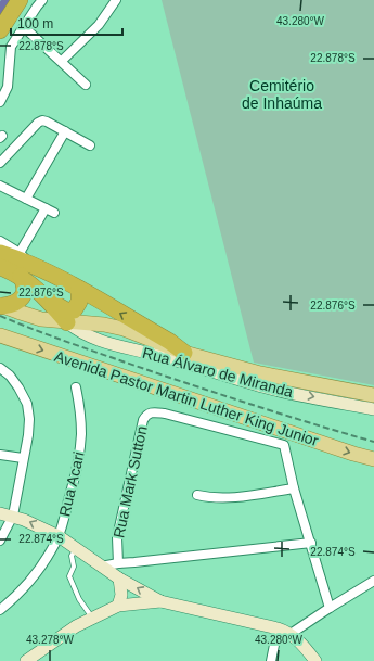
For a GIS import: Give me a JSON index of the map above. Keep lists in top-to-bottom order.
{
  "streets": {
    "main road": ["Rua Álvaro de Miranda", "Avenida Pastor Martin Luther King Junior"],
    "street": ["Rua Mark Sutton", "Rua Acari"]
  },
  "parks": ["Cemitério de Inhaúma"],
  "scale_bar": "100 m",
  "coordinates": [
    "43.280°W",
    "22.878°S",
    "22.876°S",
    "22.874°S",
    "43.278°W"
  ]
}
